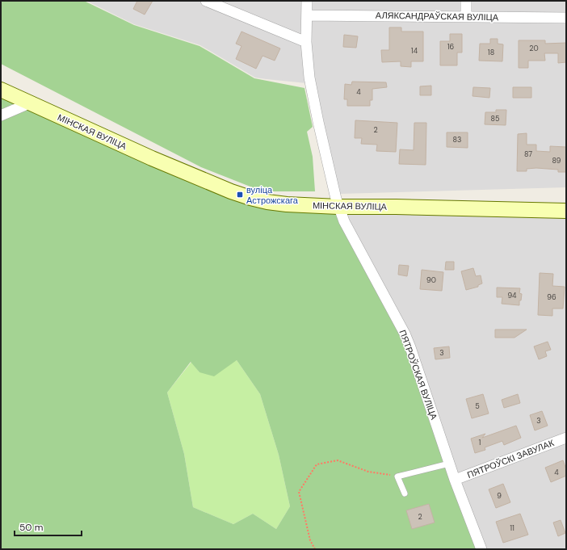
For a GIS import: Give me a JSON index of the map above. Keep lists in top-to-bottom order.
{
  "streets": {
    "main road": ["МІНСКАЯ ВУЛІЦА"],
    "street": ["АЛЯКСАНДРАЎСКАЯ ВУЛІЦА", "ПЯТРОЎСКАЯ ВУЛІЦА", "ПЯТРОЎСКІ ЗАВУЛАК"]
  },
  "crossings": [
    ["АЛЯКСАНДРАЎСКАЯ ВУЛІЦА", "ПЯТРОЎСКАЯ ВУЛІЦА"],
    ["МІНСКАЯ ВУЛІЦА", "ПЯТРОЎСКАЯ ВУЛІЦА"],
    ["ПЯТРОЎСКАЯ ВУЛІЦА", "ПЯТРОЎСКІ ЗАВУЛАК"]
  ],
  "places": {
    "transit": ["вуліца Астрожскага"]
  },
  "house_numbers": [
    "16",
    "20",
    "14",
    "18",
    "4",
    "85",
    "2",
    "83",
    "87",
    "89",
    "90",
    "94",
    "96",
    "3",
    "5",
    "3",
    "1",
    "4",
    "9",
    "2",
    "11"
  ],
  "scale_bar": "50 m"
}
